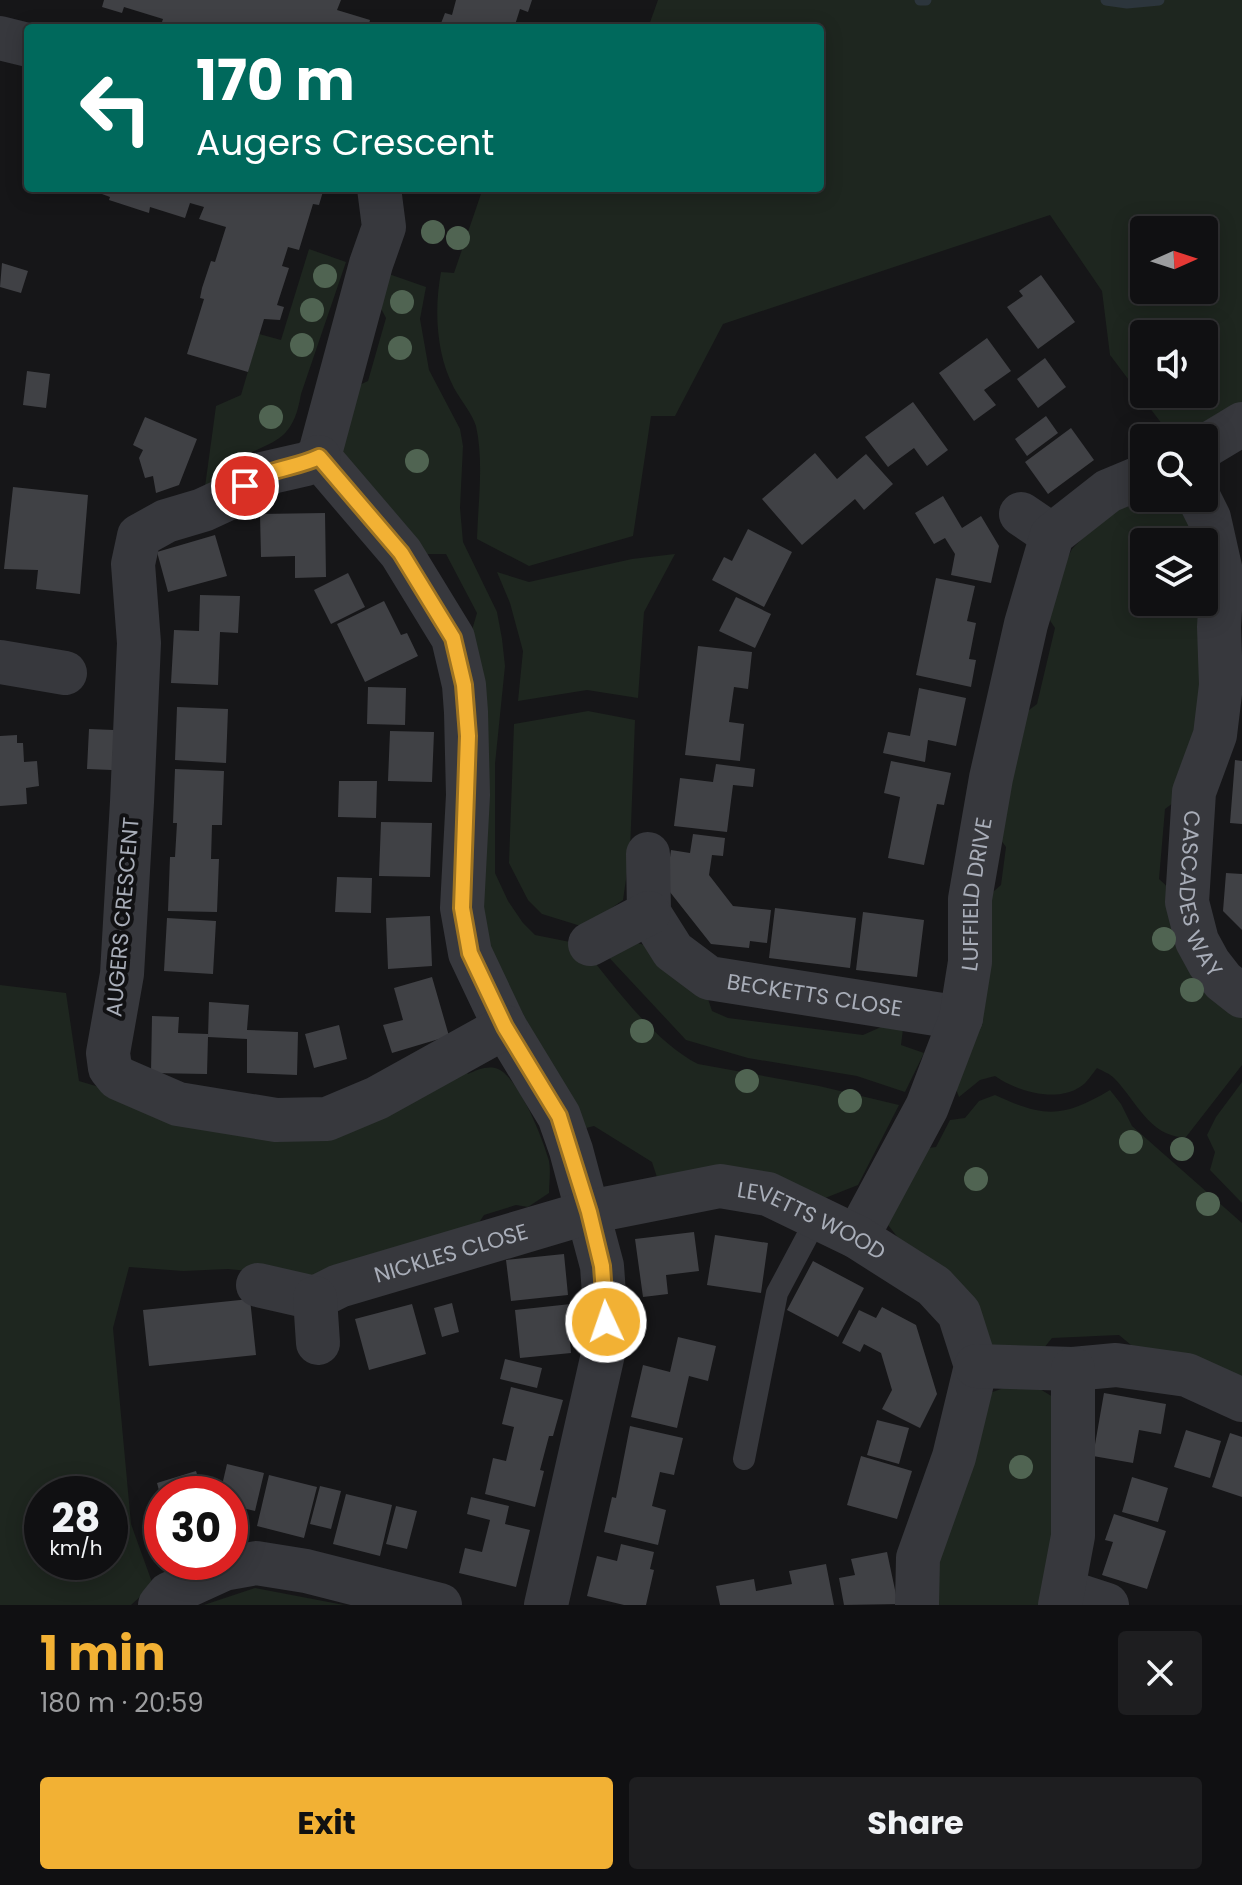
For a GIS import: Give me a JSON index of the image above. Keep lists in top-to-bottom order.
{
  "streets": {
    "street": [
      "CASCADES WAY",
      "LUFFIELD DRIVE",
      "AUGERS CRESCENT",
      "BECKETTS CLOSE",
      "LEVETTS WOOD",
      "NICKLES CLOSE"
    ]
  },
  "crossings": [
    ["LUFFIELD DRIVE", "BECKETTS CLOSE"],
    ["LUFFIELD DRIVE", "LEVETTS WOOD"],
    ["LEVETTS WOOD", "NICKLES CLOSE"]
  ],
  "north": "right",
  "page": {
    "turn": ["170 m", "Augers Crescent"],
    "speed": "28 km/h",
    "limit": "30",
    "heading": ["1 min", "180 m · 20:59"],
    "buttons": ["Exit", "Share"]
  }
}
